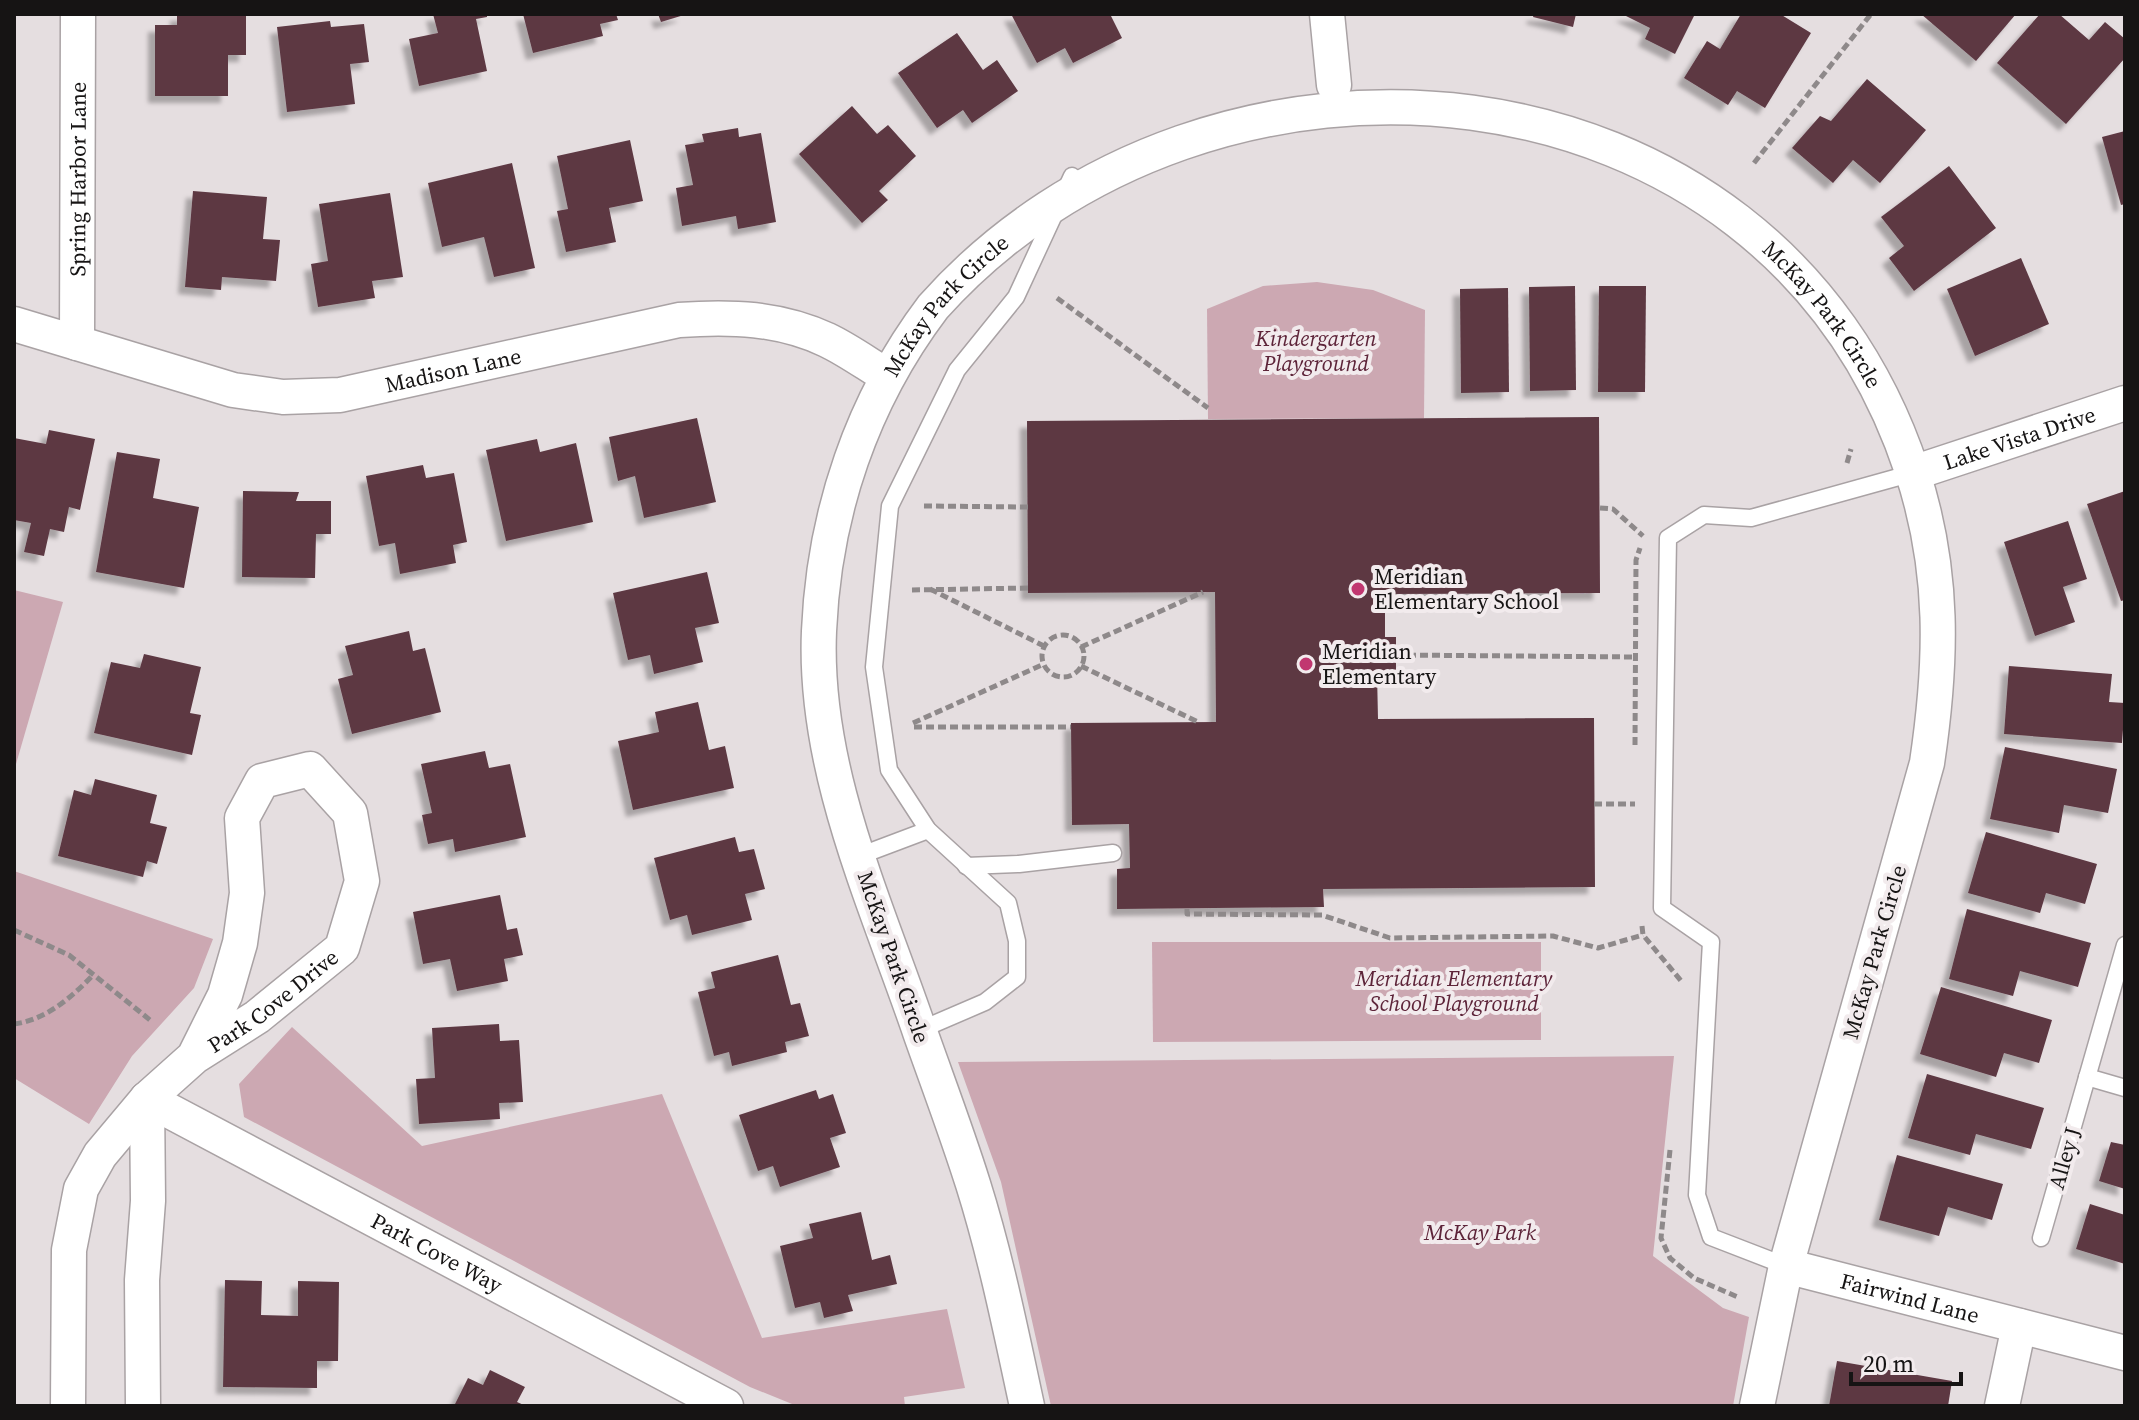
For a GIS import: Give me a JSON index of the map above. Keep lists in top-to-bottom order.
{
  "streets": {
    "street": [
      "Spring Harbor Lane",
      "McKay Park Circle",
      "Madison Lane",
      "Lake Vista Drive",
      "Park Cove Drive",
      "Park Cove Way",
      "Fairwind Lane"
    ],
    "lane": ["Alley J"]
  },
  "crossings": [
    ["Spring Harbor Lane", "Madison Lane"],
    ["McKay Park Circle", "Madison Lane"],
    ["McKay Park Circle", "Lake Vista Drive"],
    ["McKay Park Circle", "Fairwind Lane"],
    ["Park Cove Drive", "Park Cove Way"]
  ],
  "parks": ["Kindergarten Playground", "Meridian Elementary School Playground", "McKay Park"],
  "places": ["Meridian Elementary School", "Meridian Elementary"],
  "scale_bar": "20 m"
}
